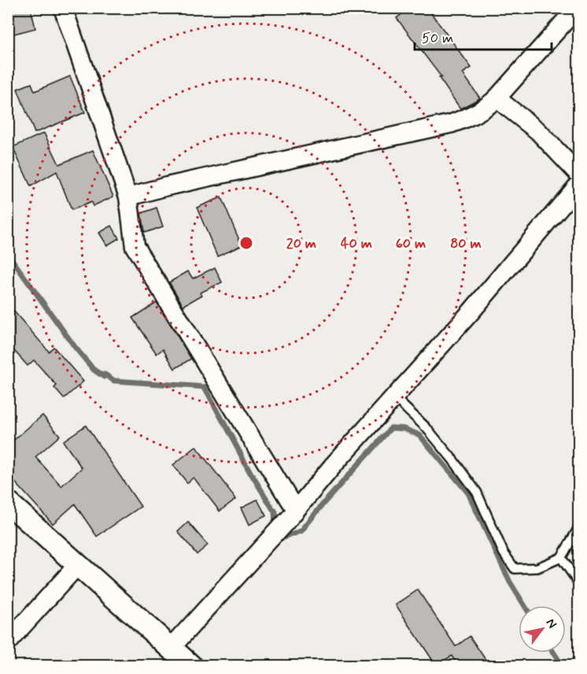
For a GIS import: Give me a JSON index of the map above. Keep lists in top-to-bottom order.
{
  "scale_bar": "50 m",
  "north": "top right",
  "rings": [
    "20 m",
    "40 m",
    "60 m",
    "80 m"
  ]
}
